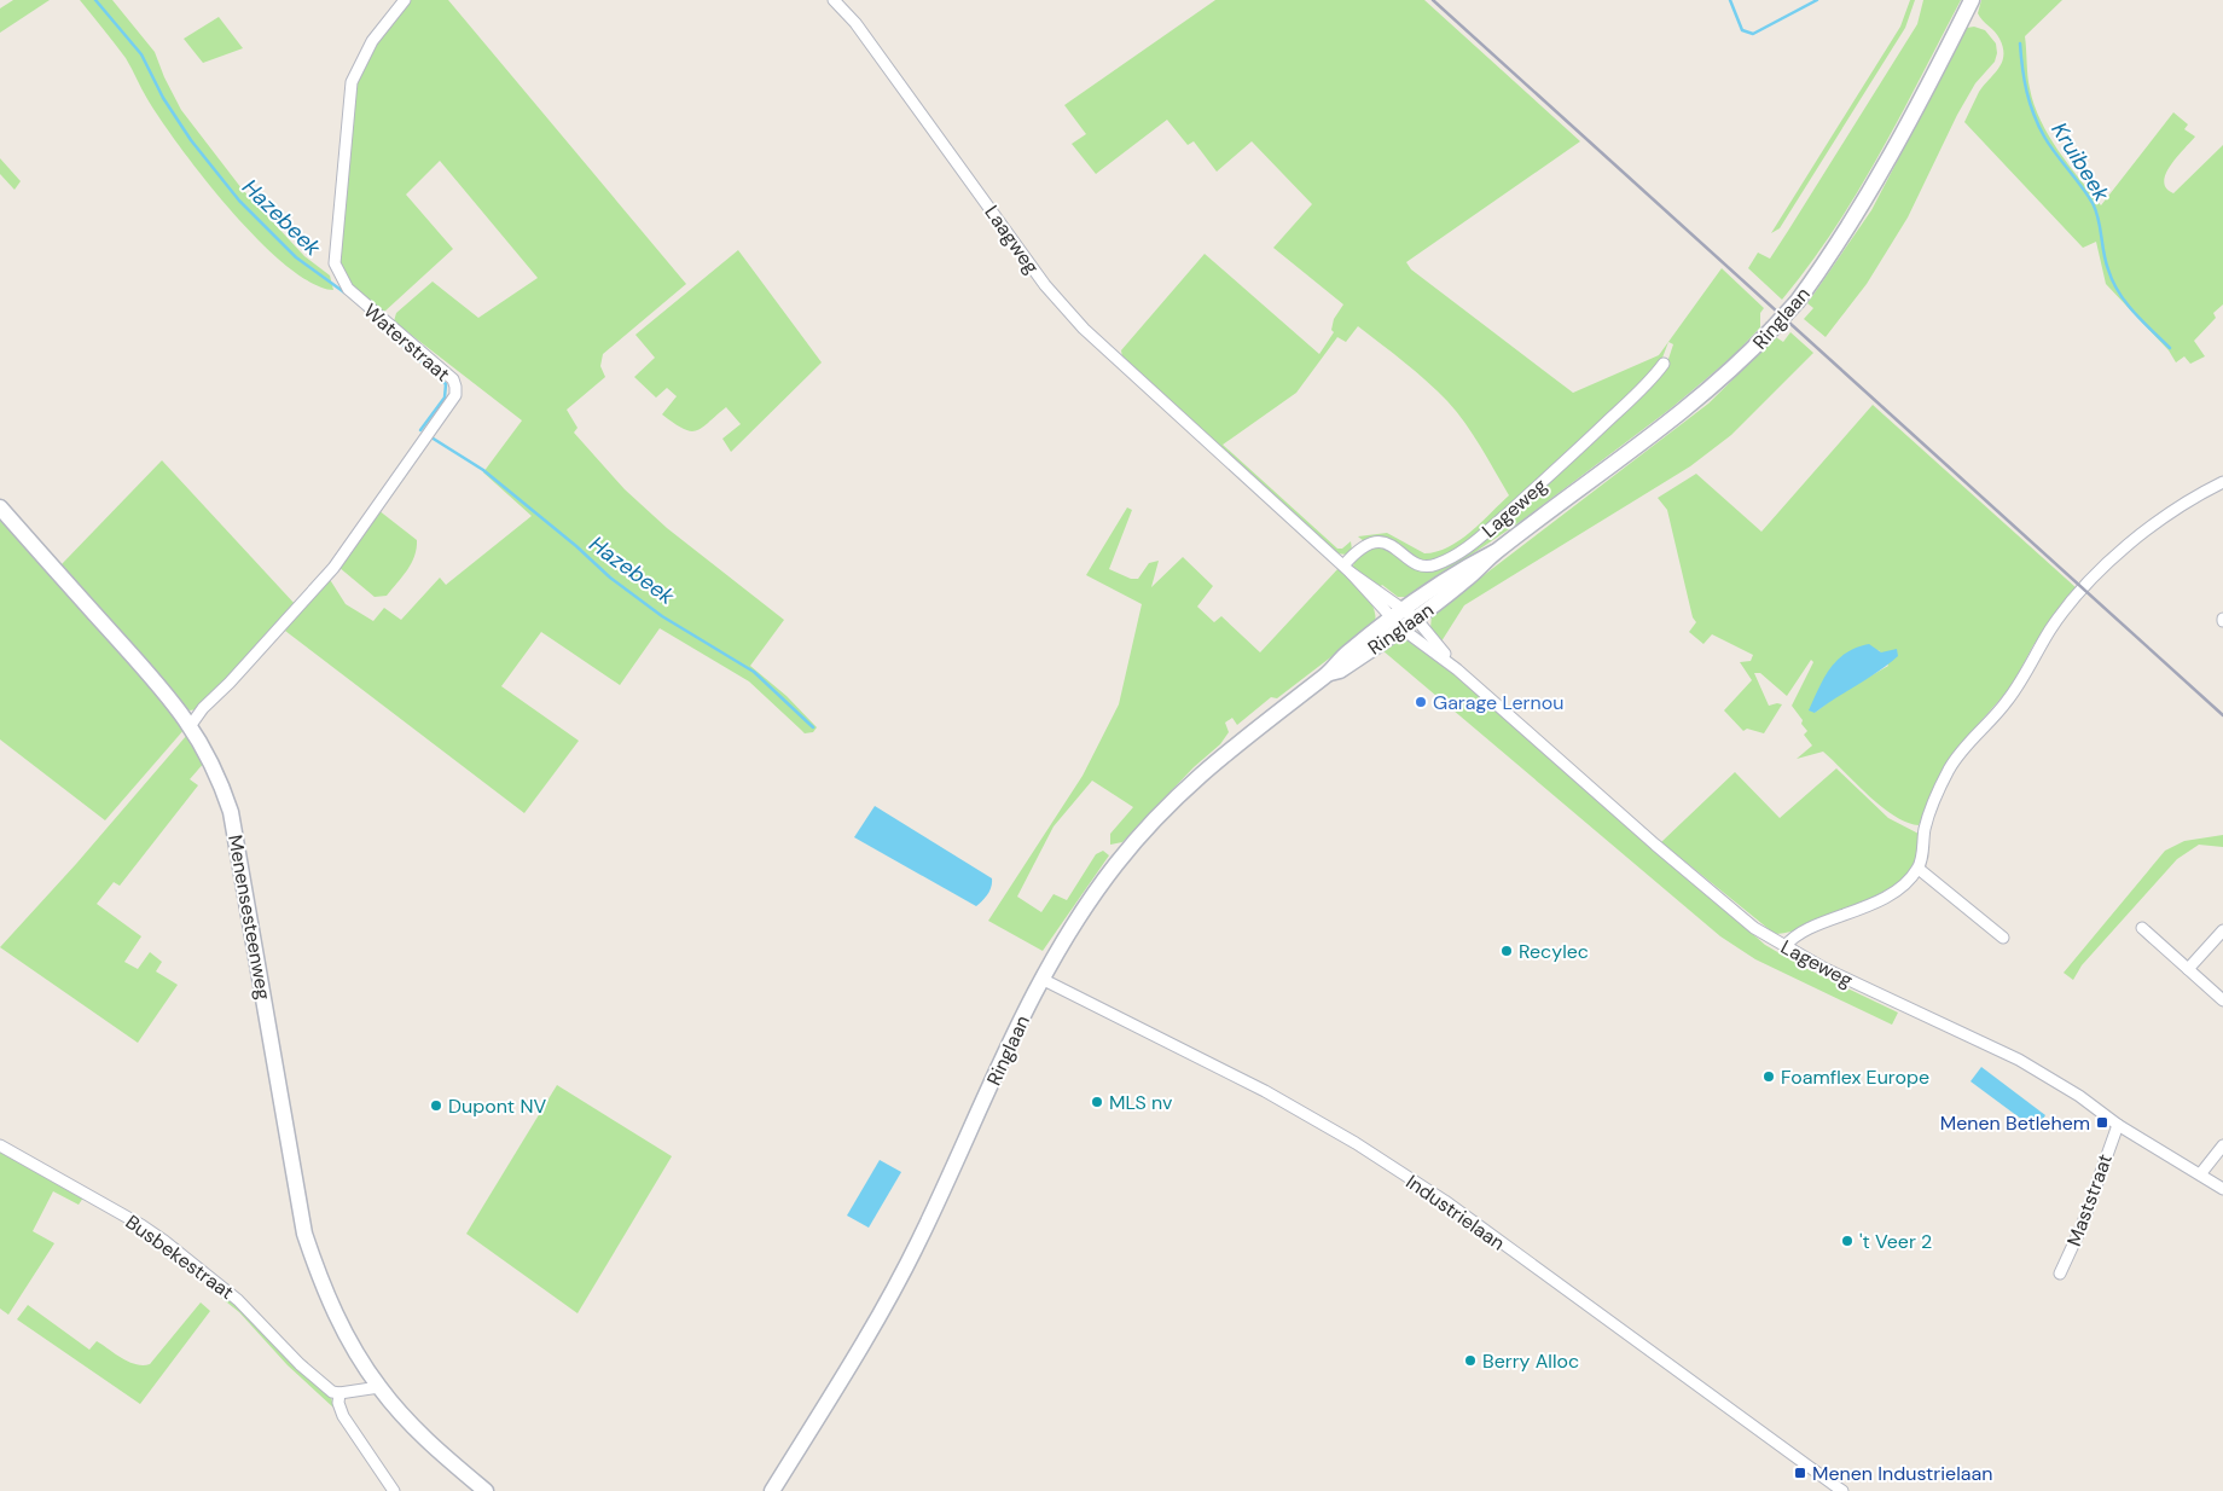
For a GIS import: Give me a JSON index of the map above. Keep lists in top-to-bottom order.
{
  "streets": {
    "main road": ["Ringlaan", "Menensesteenweg"],
    "street": [
      "Laagweg",
      "Waterstraat",
      "Lageweg",
      "Maststraat",
      "Industrielaan",
      "Busbekestraat"
    ]
  },
  "crossings": [
    ["Laagweg", "Lageweg"],
    ["Ringlaan", "Lageweg"],
    ["Ringlaan", "Industrielaan"],
    ["Waterstraat", "Menensesteenweg"],
    ["Lageweg", "Maststraat"]
  ],
  "water": ["Kruibeek", "Hazebeek"],
  "places": {
    "other": [
      "Garage Lernou",
      "Recylec",
      "Foamflex Europe",
      "MLS nv",
      "Dupont NV",
      "'t Veer 2",
      "Berry Alloc"
    ],
    "transit": ["Menen Betlehem", "Menen Industrielaan"]
  }
}
